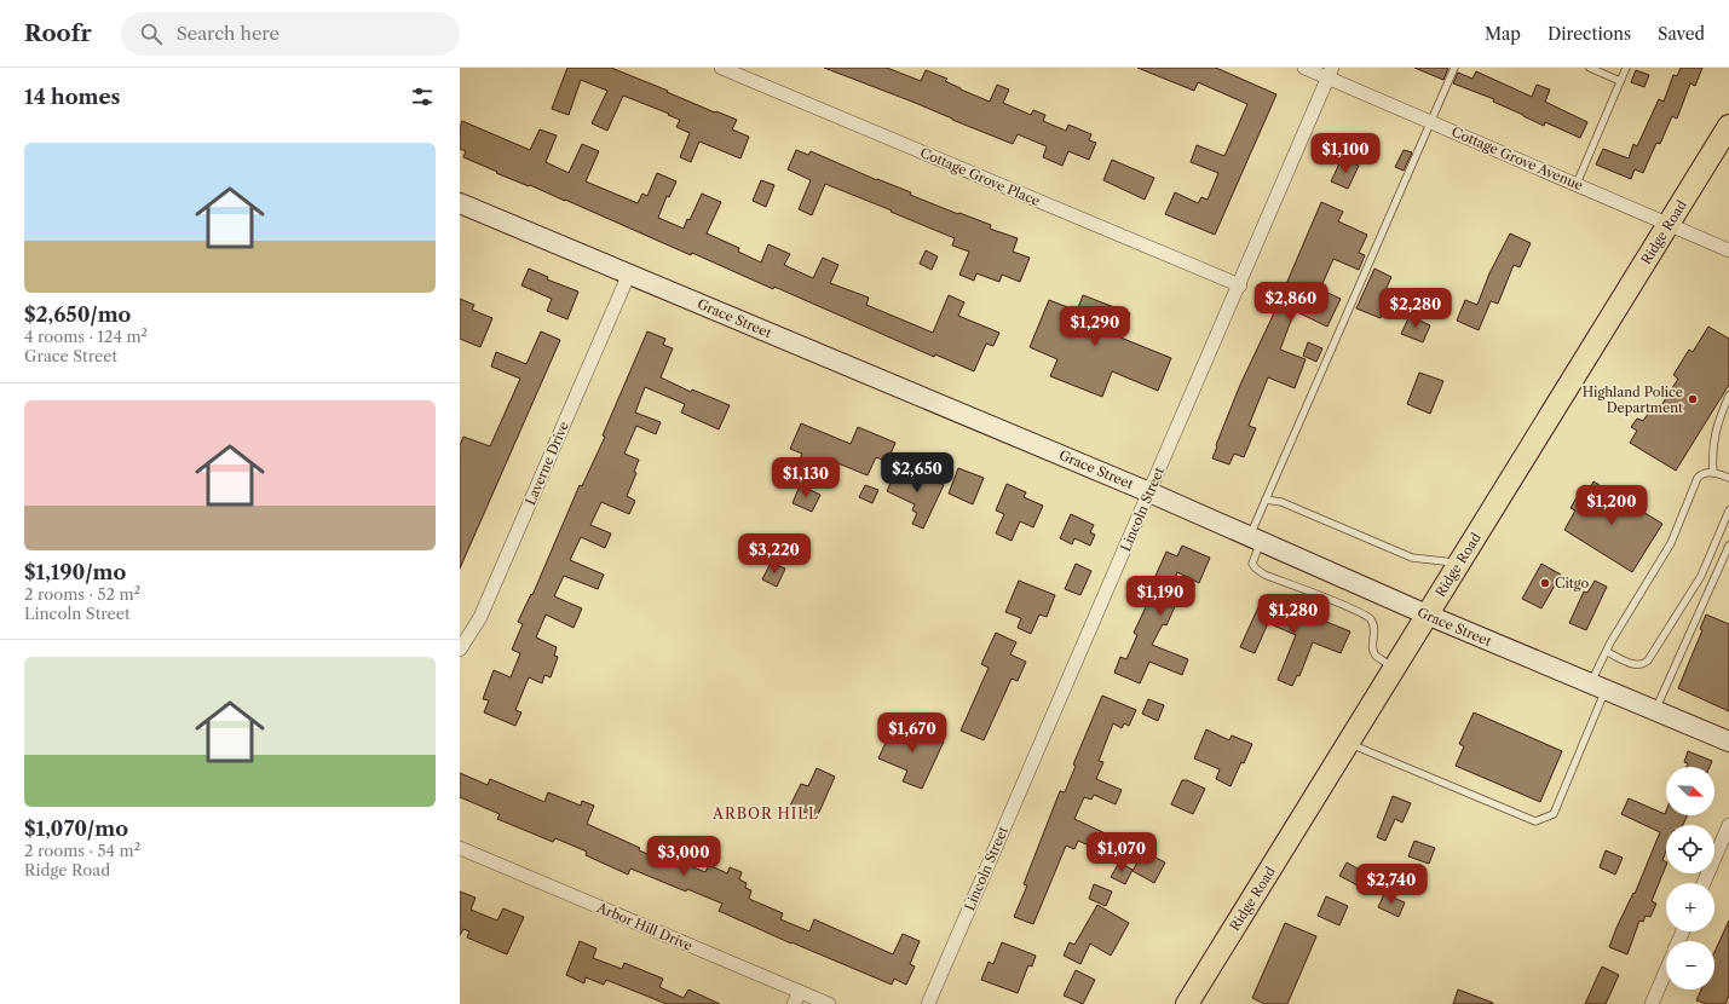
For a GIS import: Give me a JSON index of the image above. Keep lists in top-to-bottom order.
{
  "streets": {
    "main road": ["Ridge Road"],
    "street": [
      "Cottage Grove Avenue",
      "Cottage Grove Place",
      "Grace Street",
      "Laverne Drive",
      "Lincoln Street",
      "Arbor Hill Drive"
    ]
  },
  "crossings": [
    ["Cottage Grove Avenue", "Ridge Road"],
    ["Cottage Grove Avenue", "Lincoln Street"],
    ["Cottage Grove Place", "Lincoln Street"],
    ["Ridge Road", "Grace Street"],
    ["Grace Street", "Laverne Drive"],
    ["Grace Street", "Lincoln Street"]
  ],
  "districts": ["ARBOR HILL"],
  "places": ["Highland Police Department", "Citgo"],
  "north": "bottom right",
  "page": {
    "header": "Roofr",
    "search": "Search here",
    "nav": ["Map", "Directions", "Saved"],
    "heading": "14 homes",
    "list": [
      {
        "name": "$2,650/mo",
        "note": "4 rooms · 124 m² · Grace Street"
      },
      {
        "name": "$1,190/mo",
        "note": "2 rooms · 52 m² · Lincoln Street"
      },
      {
        "name": "$1,070/mo",
        "note": "2 rooms · 54 m² · Ridge Road"
      }
    ],
    "price": [
      "$1,100",
      "$2,860",
      "$2,280",
      "$1,290",
      "$2,650",
      "$1,130",
      "$1,200",
      "$3,220",
      "$1,190",
      "$1,280",
      "$1,670",
      "$1,070",
      "$3,000",
      "$2,740"
    ],
    "map_buttons": ["+", "−"]
  }
}
